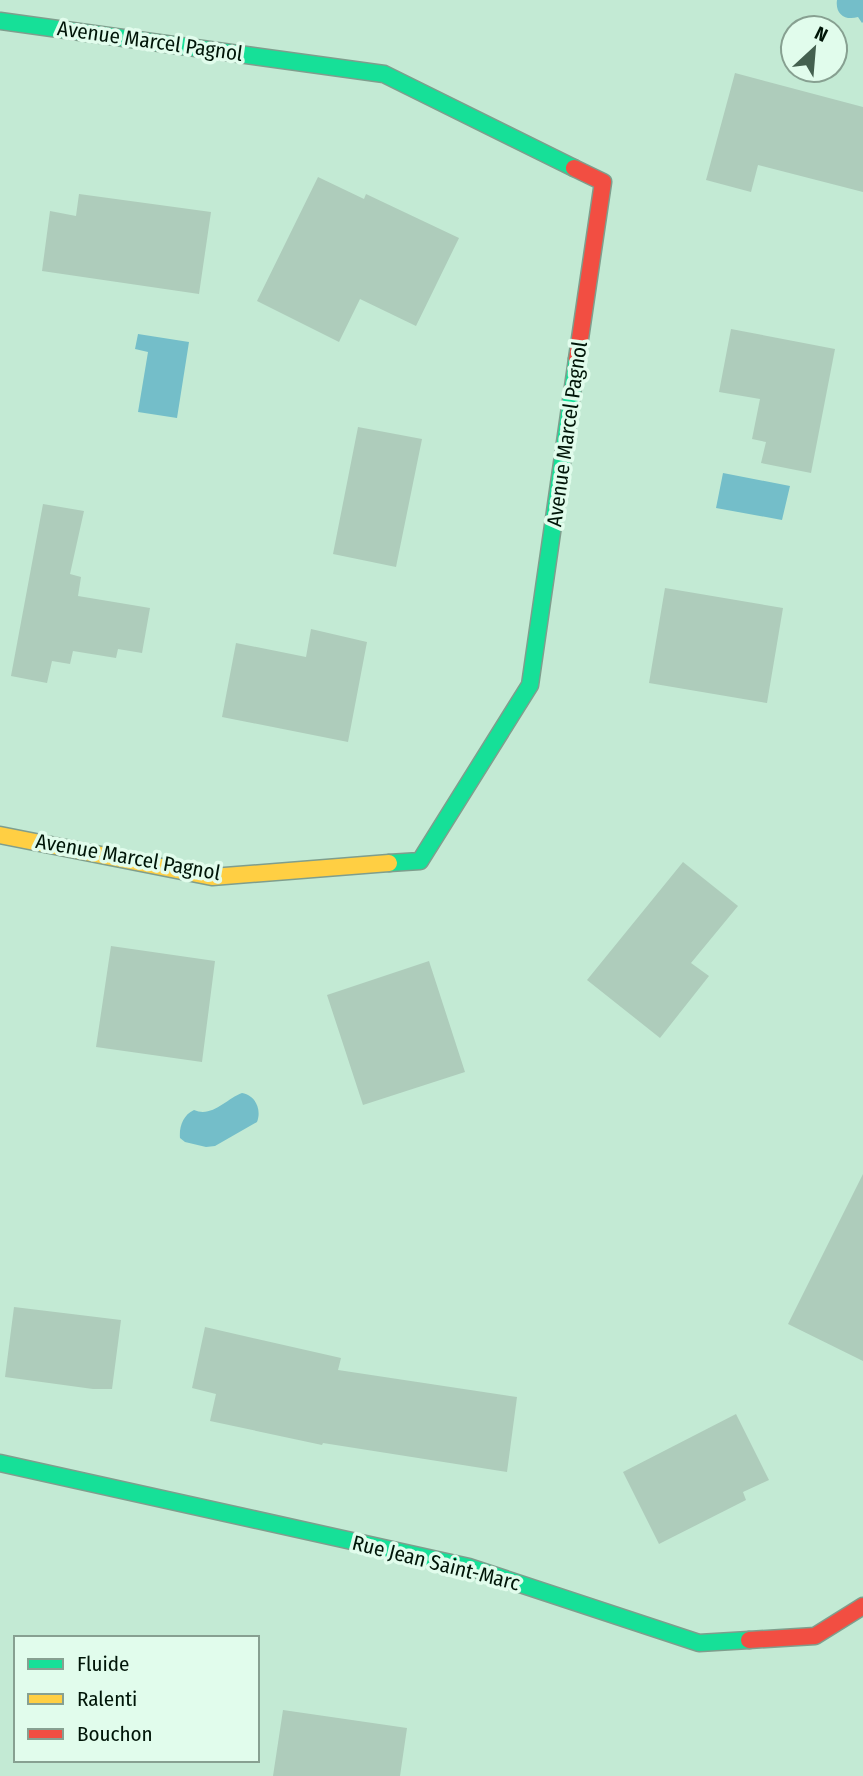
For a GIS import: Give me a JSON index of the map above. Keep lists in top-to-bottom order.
{
  "streets": {
    "street": ["Avenue Marcel Pagnol", "Rue Jean Saint-Marc"]
  },
  "legend": ["Fluide", "Ralenti", "Bouchon"],
  "north": "top right"
}
